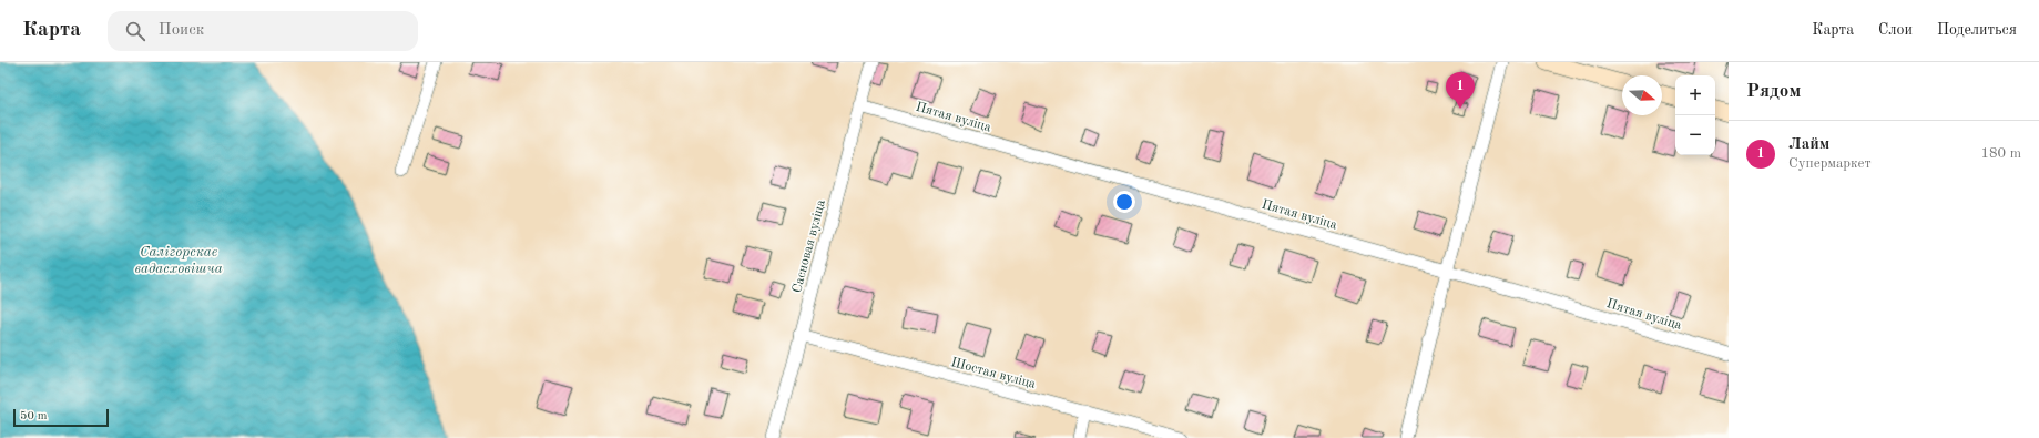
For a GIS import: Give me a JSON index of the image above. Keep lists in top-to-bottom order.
{
  "streets": {
    "street": ["Пятая вуліца", "Сасновая вуліца", "Шостая вуліца"]
  },
  "crossings": [
    ["Пятая вуліца", "Сасновая вуліца"],
    ["Сасновая вуліца", "Шостая вуліца"]
  ],
  "water": ["Салігорскае вадасховішча"],
  "scale_bar": "50 m",
  "north": "right",
  "page": {
    "header": "Карта",
    "search": "Поиск",
    "nav": ["Карта", "Слои", "Поделиться"],
    "heading": "Рядом",
    "pins": "1",
    "map_buttons": ["+", "−"],
    "list": [
      {
        "mark": "1",
        "name": "Лайм",
        "note": "Супермаркет",
        "value": "180 m"
      }
    ],
    "scale": "50 m"
  }
}
